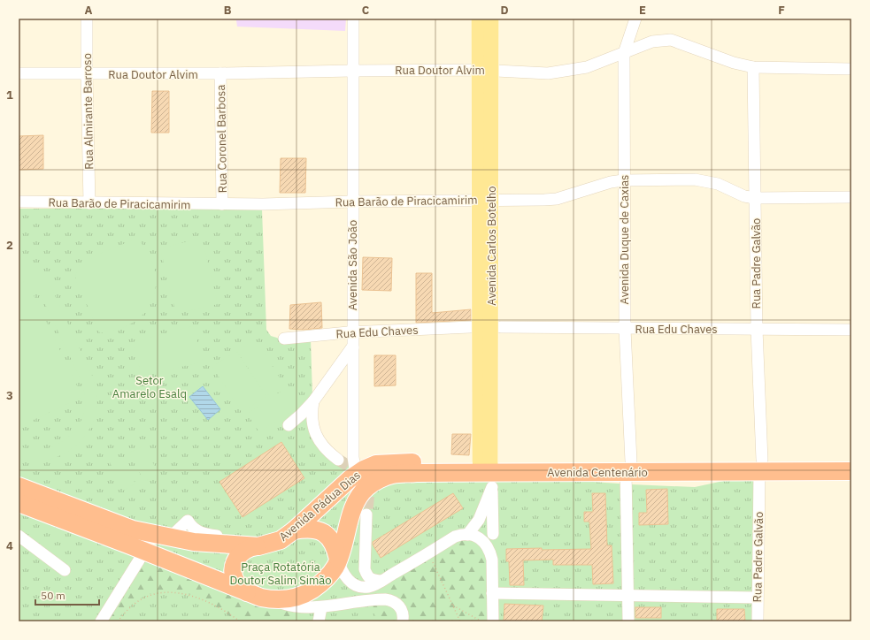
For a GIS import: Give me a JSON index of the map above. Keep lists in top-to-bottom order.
{
  "streets": {
    "highway": ["Avenida Centenário", "Avenida Pádua Dias"],
    "main road": ["Avenida Carlos Botelho"],
    "street": [
      "Rua Doutor Alvim",
      "Rua Almirante Barroso",
      "Rua Coronel Barbosa",
      "Rua Barão de Piracicamirim",
      "Avenida Duque de Caxias",
      "Rua Padre Galvão",
      "Avenida São João",
      "Rua Edu Chaves"
    ]
  },
  "crossings": [
    ["Rua Doutor Alvim", "Rua Almirante Barroso"],
    ["Rua Doutor Alvim", "Rua Coronel Barbosa"],
    ["Rua Doutor Alvim", "Avenida Duque de Caxias"],
    ["Rua Doutor Alvim", "Avenida Carlos Botelho"],
    ["Rua Doutor Alvim", "Rua Padre Galvão"],
    ["Rua Doutor Alvim", "Avenida São João"],
    ["Rua Almirante Barroso", "Rua Barão de Piracicamirim"],
    ["Rua Coronel Barbosa", "Rua Barão de Piracicamirim"],
    ["Rua Barão de Piracicamirim", "Avenida Duque de Caxias"],
    ["Rua Barão de Piracicamirim", "Avenida Carlos Botelho"],
    ["Rua Barão de Piracicamirim", "Rua Padre Galvão"],
    ["Rua Barão de Piracicamirim", "Avenida São João"],
    ["Avenida Duque de Caxias", "Rua Edu Chaves"],
    ["Avenida Duque de Caxias", "Avenida Centenário"],
    ["Avenida Carlos Botelho", "Avenida Centenário"],
    ["Avenida Carlos Botelho", "Avenida Pádua Dias"],
    ["Rua Padre Galvão", "Rua Edu Chaves"],
    ["Rua Padre Galvão", "Avenida Centenário"],
    ["Avenida São João", "Rua Edu Chaves"],
    ["Avenida São João", "Avenida Pádua Dias"],
    ["Avenida Centenário", "Avenida Pádua Dias"]
  ],
  "parks": ["Setor Amarelo Esalq", "Praça Rotatória Doutor Salim Simão"],
  "scale_bar": "50 m",
  "grid": {
    "columns": [
      "A",
      "B",
      "C",
      "D",
      "E",
      "F"
    ],
    "rows": [
      "1",
      "2",
      "3",
      "4"
    ]
  }
}
